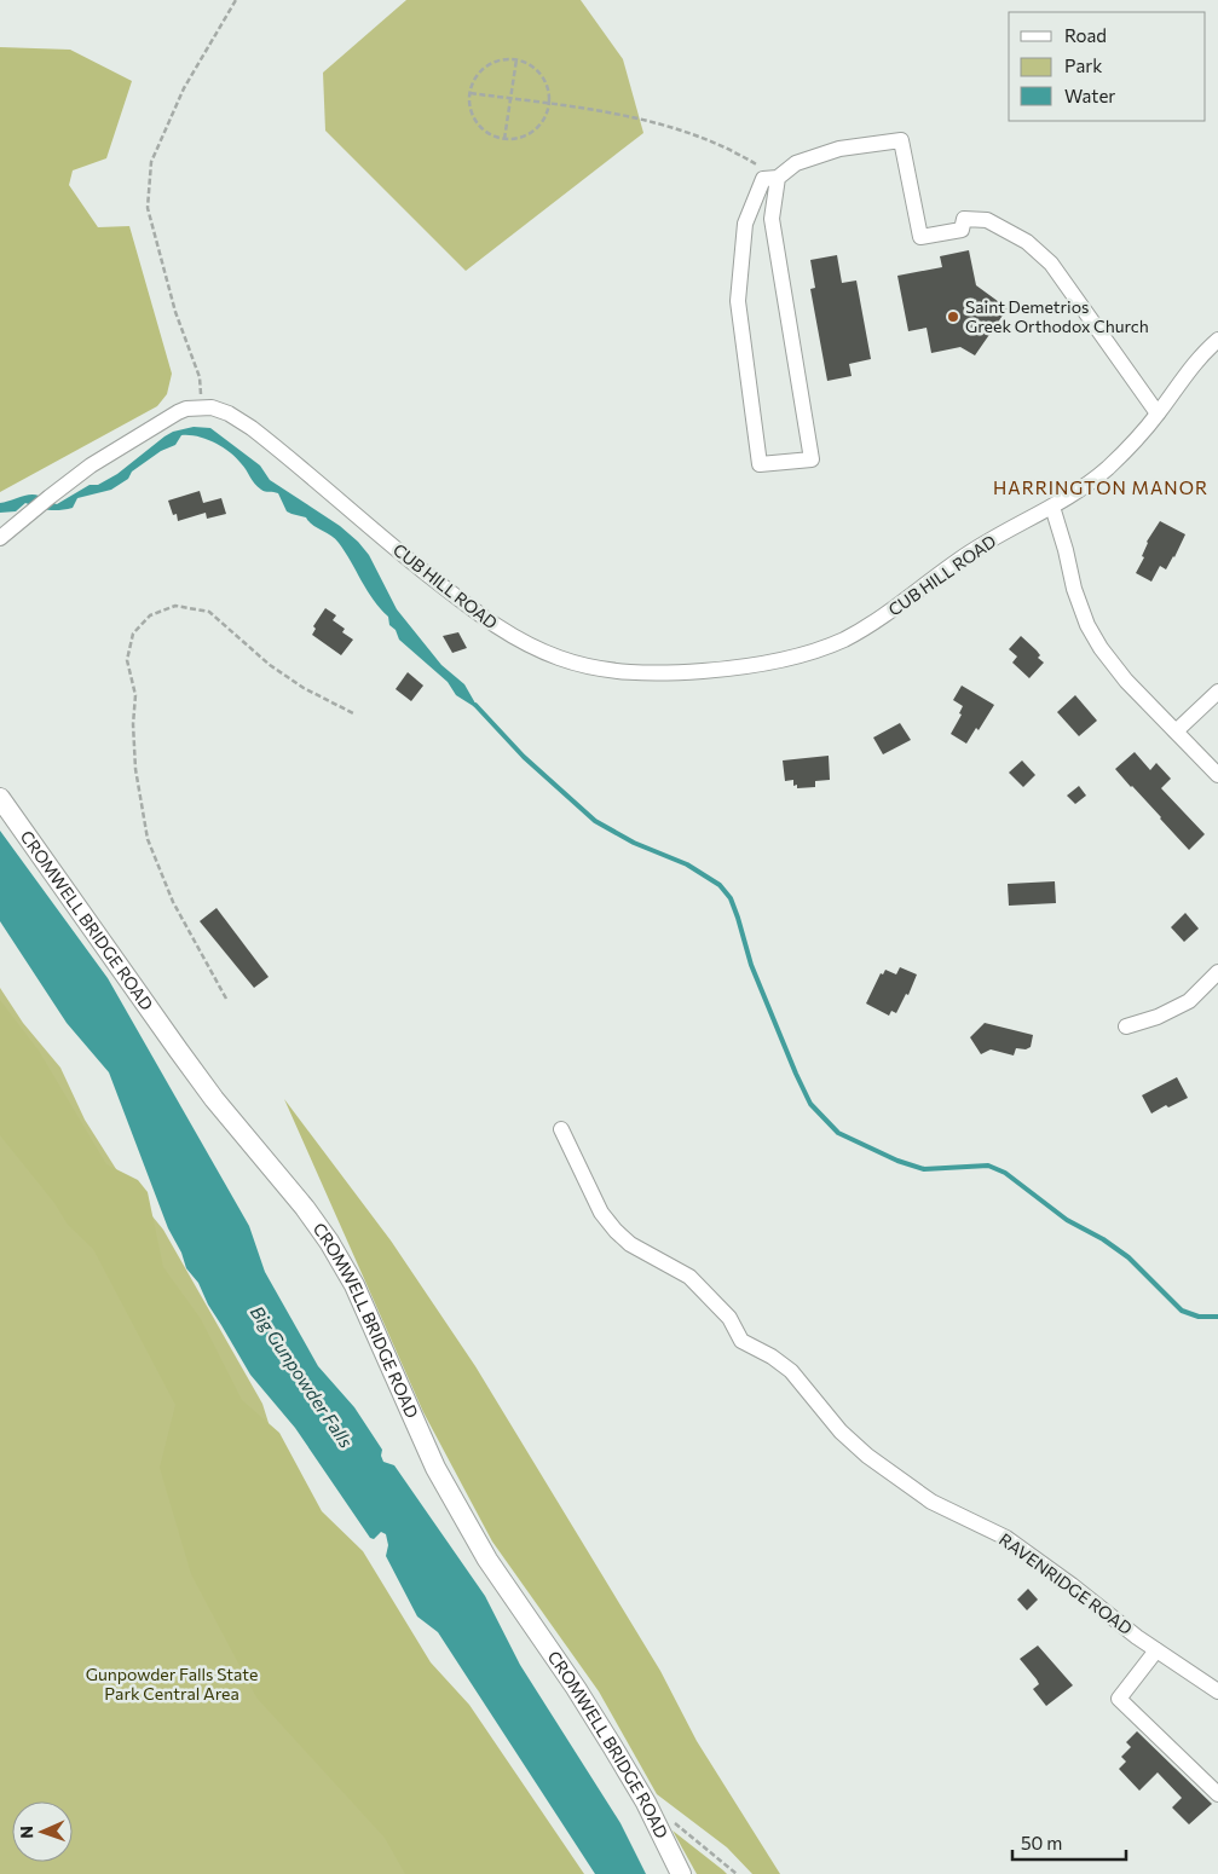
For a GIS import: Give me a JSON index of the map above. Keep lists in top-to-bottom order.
{
  "streets": {
    "main road": ["CROMWELL BRIDGE ROAD"],
    "street": ["CUB HILL ROAD", "RAVENRIDGE ROAD"]
  },
  "districts": ["HARRINGTON MANOR"],
  "water": ["Big Gunpowder Falls"],
  "parks": ["Gunpowder Falls State Park Central Area"],
  "places": ["Saint Demetrios Greek Orthodox Church"],
  "legend": ["Road", "Park", "Water"],
  "scale_bar": "50 m",
  "north": "left"
}
